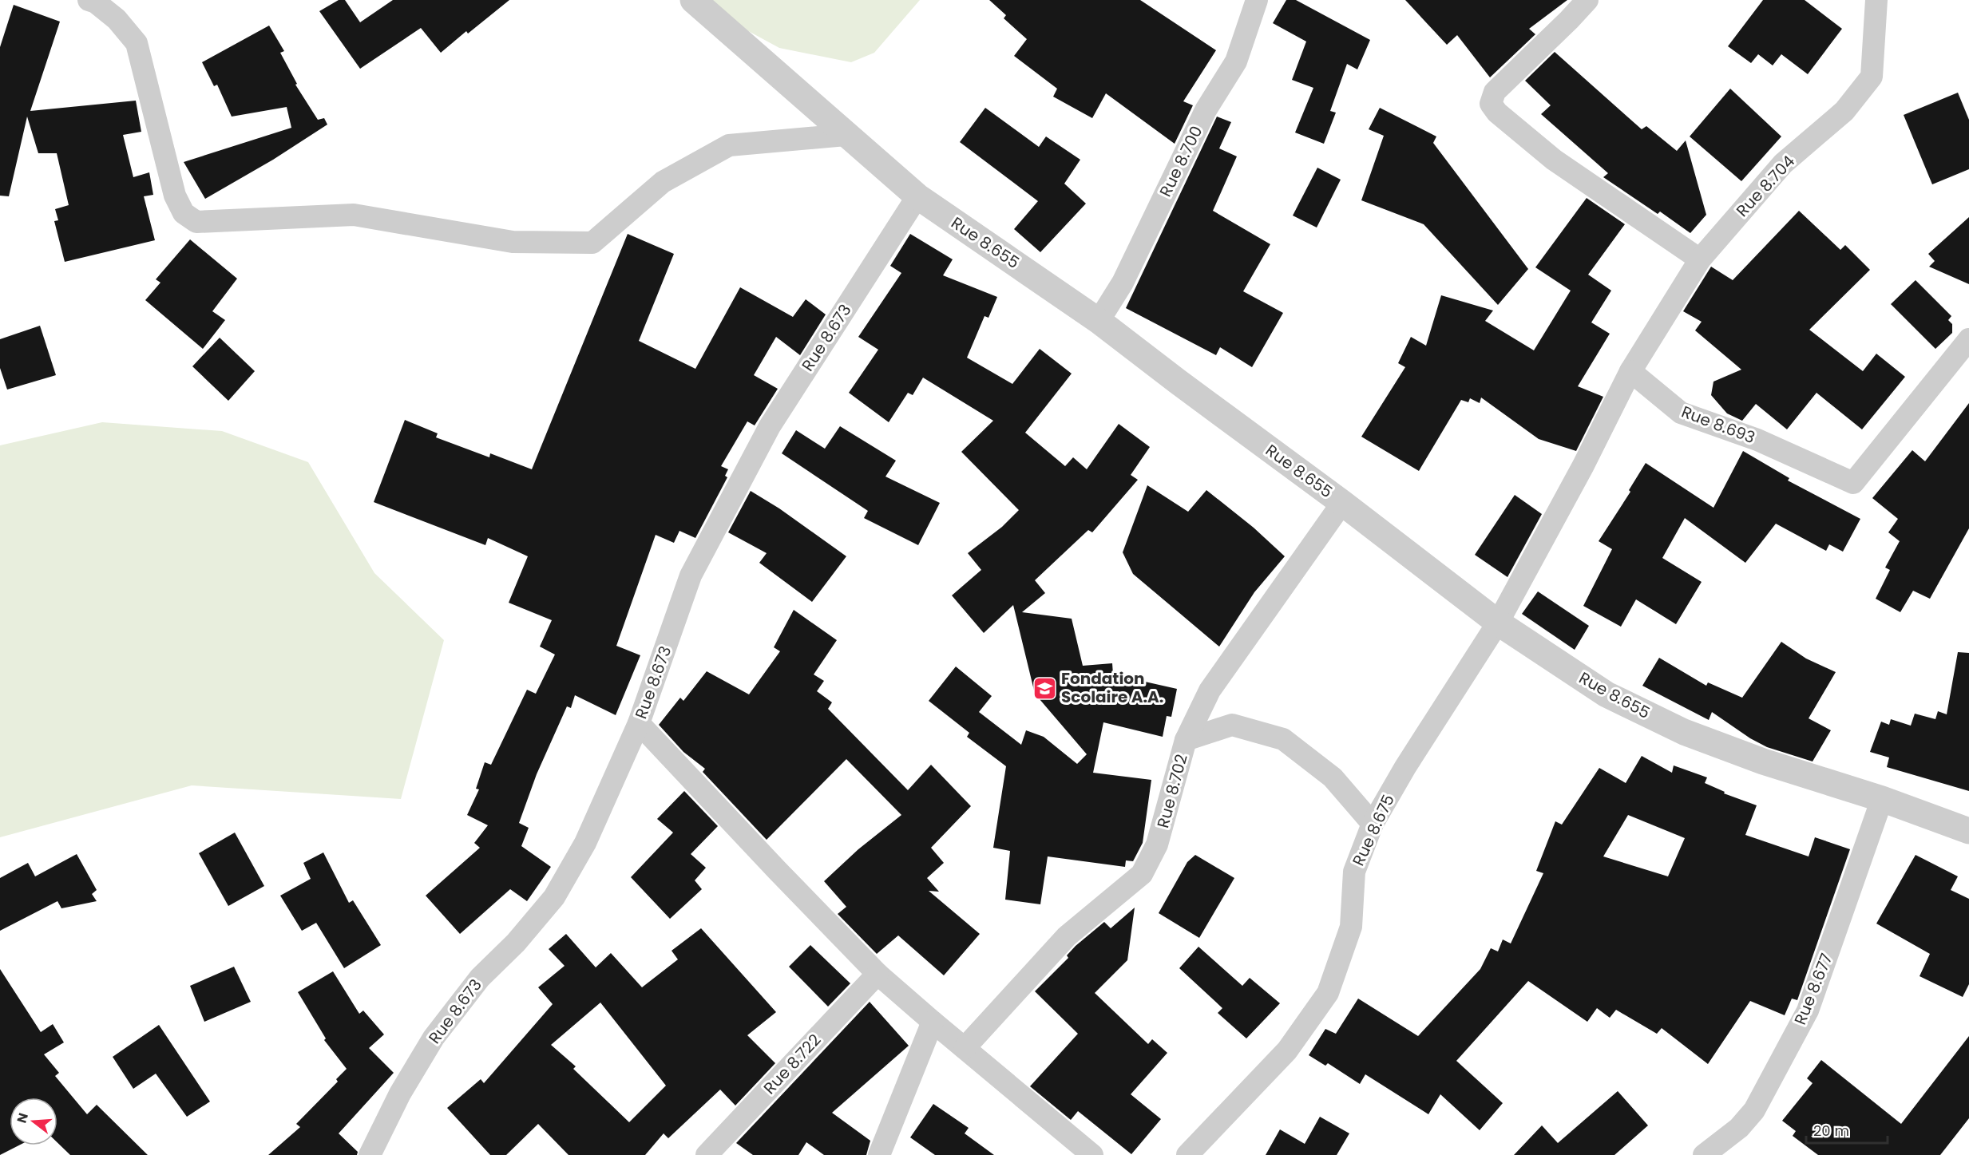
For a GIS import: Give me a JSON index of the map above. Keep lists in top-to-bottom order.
{
  "streets": {
    "street": [
      "Rue 8.700",
      "Rue 8.704",
      "Rue 8.655",
      "Rue 8.673",
      "Rue 8.693",
      "Rue 8.702",
      "Rue 8.675",
      "Rue 8.677",
      "Rue 8.722"
    ]
  },
  "crossings": [
    ["Rue 8.700", "Rue 8.655"],
    ["Rue 8.704", "Rue 8.693"],
    ["Rue 8.655", "Rue 8.673"],
    ["Rue 8.655", "Rue 8.702"],
    ["Rue 8.655", "Rue 8.675"],
    ["Rue 8.655", "Rue 8.677"]
  ],
  "places": {
    "school or university": ["Fondation Scolaire A.A."]
  },
  "scale_bar": "20 m",
  "north": "left"
}
